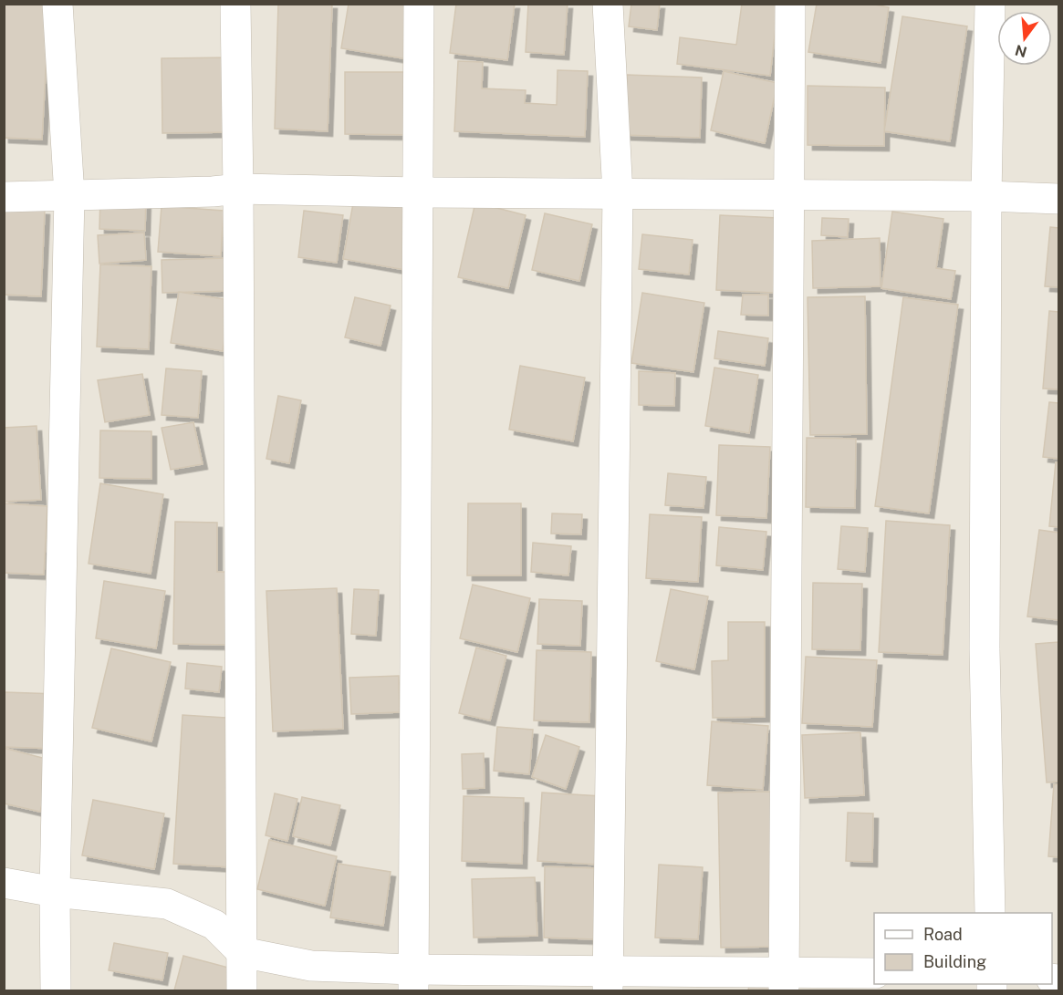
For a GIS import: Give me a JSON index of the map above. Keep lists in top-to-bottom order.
{
  "legend": ["Road", "Building"],
  "north": "bottom"
}
